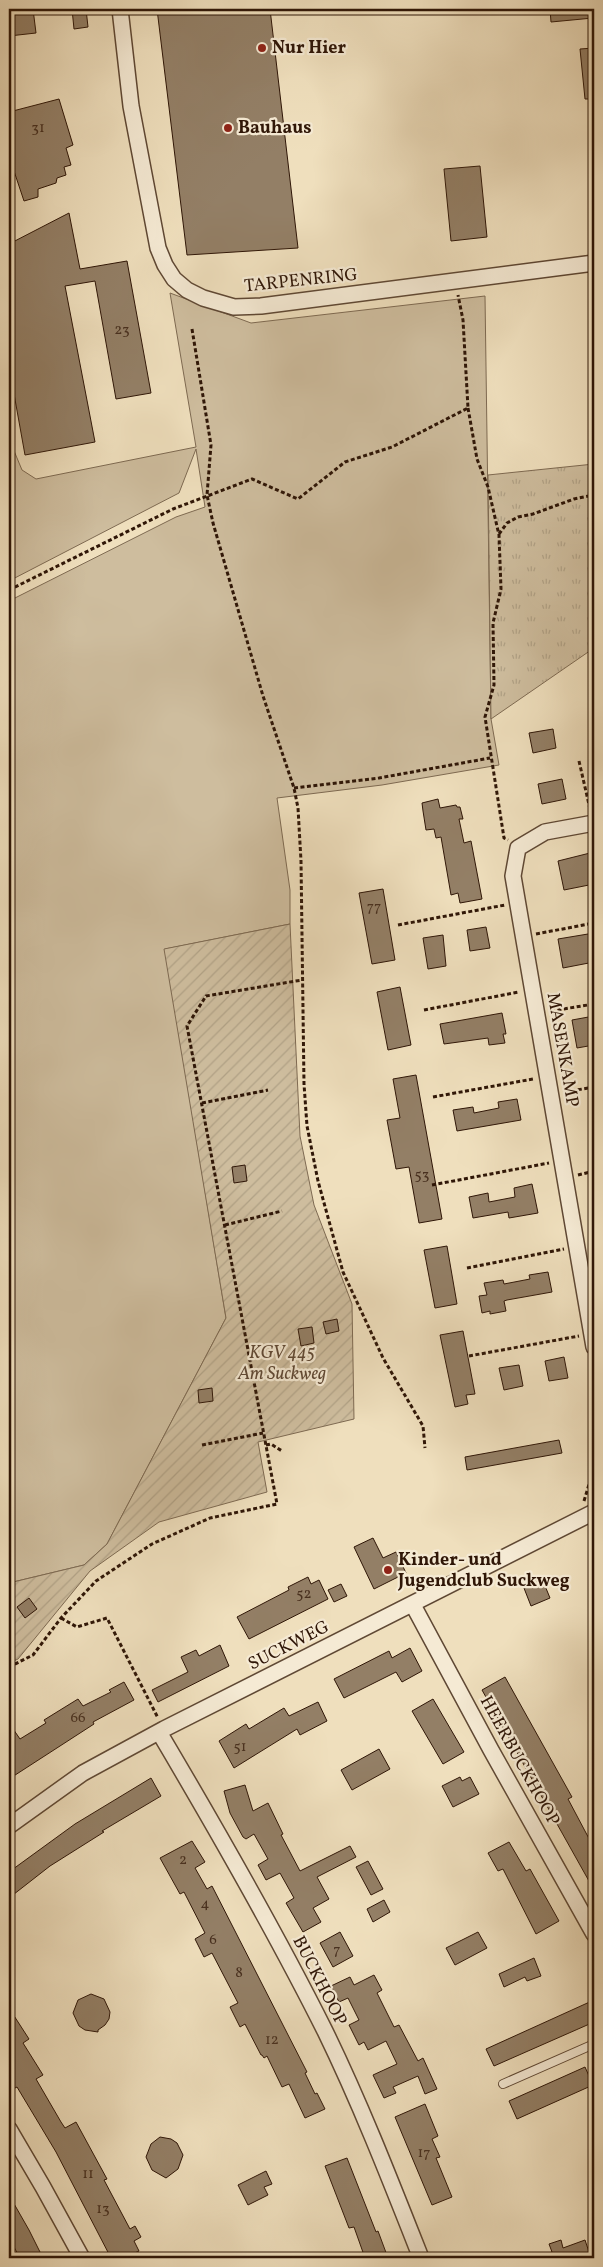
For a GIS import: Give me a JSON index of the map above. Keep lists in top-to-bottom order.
{
  "streets": {
    "street": [
      "TARPENRING",
      "MASENKAMP",
      "SUCKWEG",
      "HEERBUCKHOOP",
      "BUCKHOOP"
    ]
  },
  "crossings": [
    ["SUCKWEG", "HEERBUCKHOOP"],
    ["SUCKWEG", "BUCKHOOP"]
  ],
  "parks": ["KGV 445 Am Suckweg"],
  "places": ["Nur Hier", "Bauhaus", "Kinder- und Jugendclub Suckweg"],
  "house_numbers": [
    "31",
    "23",
    "77",
    "53",
    "52",
    "66",
    "51",
    "2",
    "4",
    "6",
    "7",
    "8",
    "12",
    "17",
    "11",
    "13"
  ]
}
